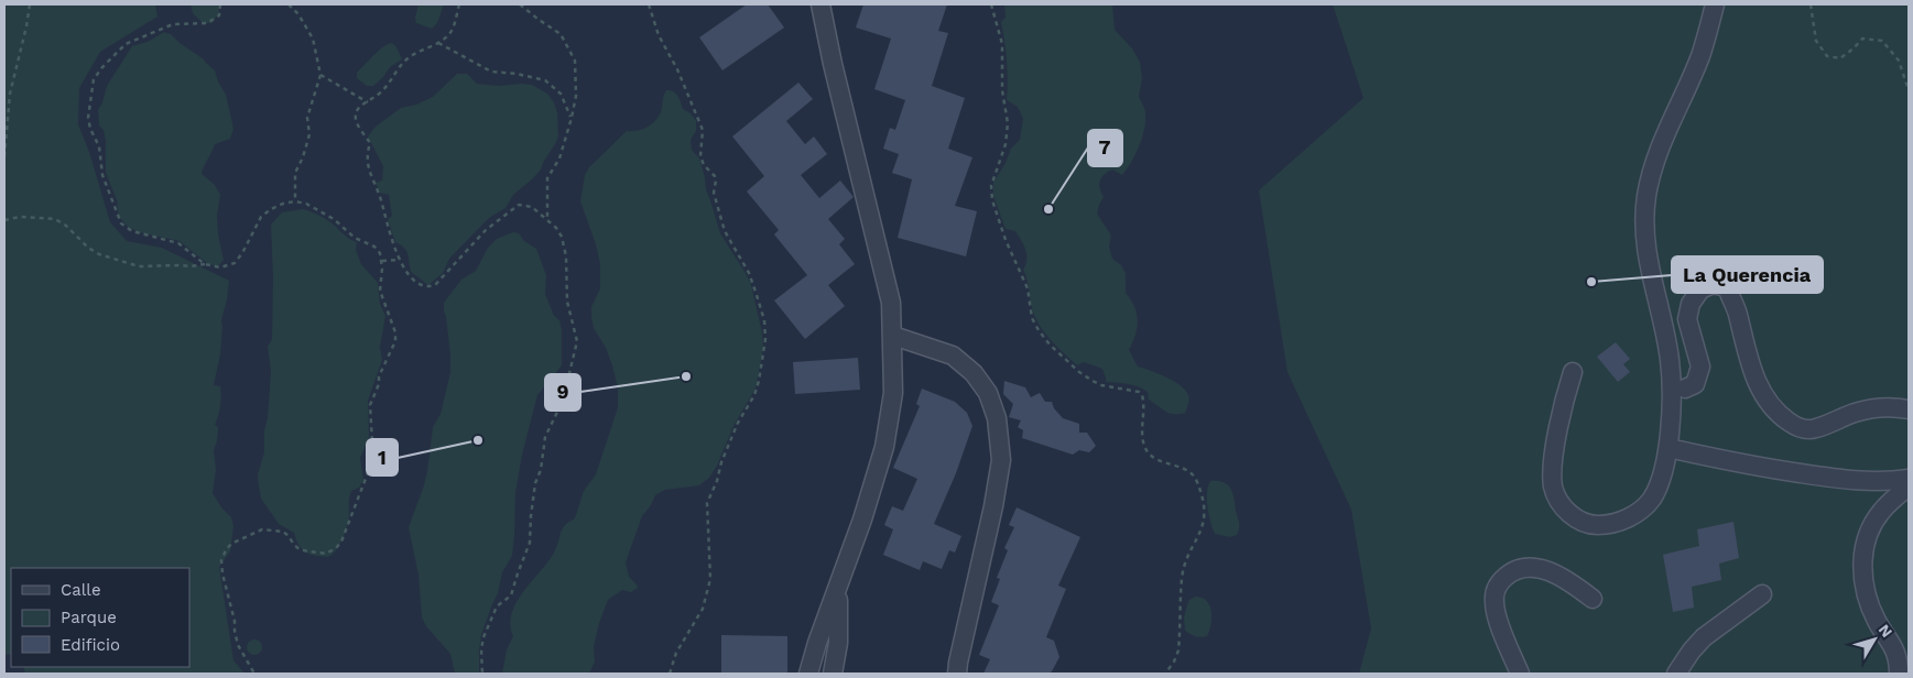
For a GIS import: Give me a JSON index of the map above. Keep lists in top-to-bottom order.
{
  "places": [
    "7",
    "La Querencia",
    "9",
    "1"
  ],
  "legend": ["Calle", "Parque", "Edificio"],
  "north": "top right"
}
